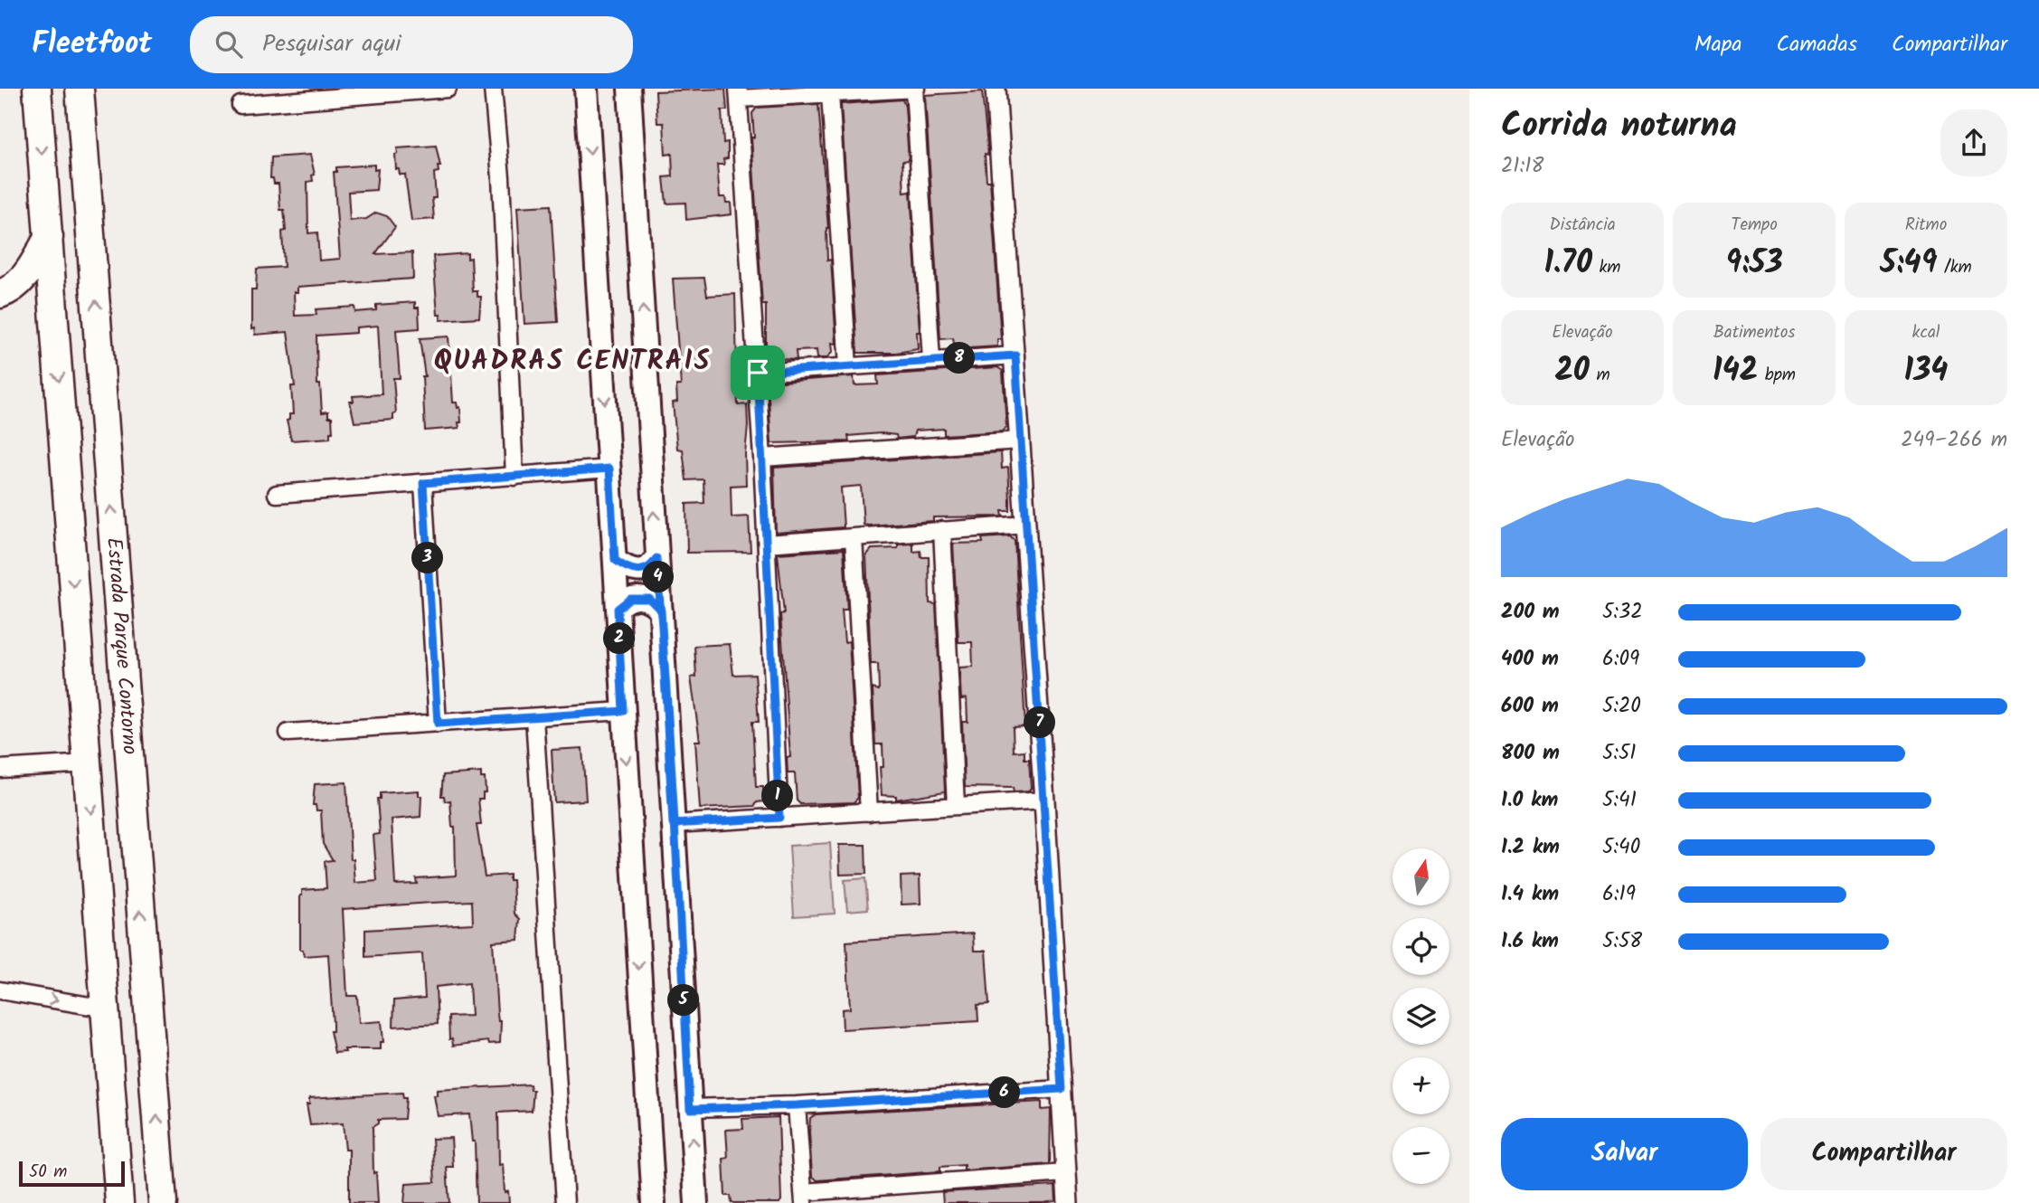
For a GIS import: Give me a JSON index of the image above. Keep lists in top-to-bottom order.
{
  "streets": {
    "highway": ["Estrada Parque Contorno"]
  },
  "districts": ["QUADRAS CENTRAIS"],
  "scale_bar": "50 m",
  "north": "top",
  "page": {
    "header": "Fleetfoot",
    "search": "Pesquisar aqui",
    "nav": ["Mapa", "Camadas", "Compartilhar"],
    "heading": ["Corrida noturna", "21:18"],
    "stats": [
      ["Distância", "1.70 km"],
      ["Tempo", "9:53"],
      ["Ritmo", "5:49 /km"],
      ["Elevação", "20 m"],
      ["Batimentos", "142 bpm"],
      ["kcal", "134"]
    ],
    "pins": [
      "8",
      "3",
      "4",
      "2",
      "7",
      "1",
      "5",
      "6"
    ],
    "chart": ["Elevação", "249–266 m"],
    "list": [
      {
        "name": "200 m",
        "note": "5:32"
      },
      {
        "name": "400 m",
        "note": "6:09"
      },
      {
        "name": "600 m",
        "note": "5:20"
      },
      {
        "name": "800 m",
        "note": "5:51"
      },
      {
        "name": "1.0 km",
        "note": "5:41"
      },
      {
        "name": "1.2 km",
        "note": "5:40"
      },
      {
        "name": "1.4 km",
        "note": "6:19"
      },
      {
        "name": "1.6 km",
        "note": "5:58"
      }
    ],
    "map_buttons": ["+", "−"],
    "buttons": ["Salvar", "Compartilhar"],
    "scale": "50 m"
  }
}
